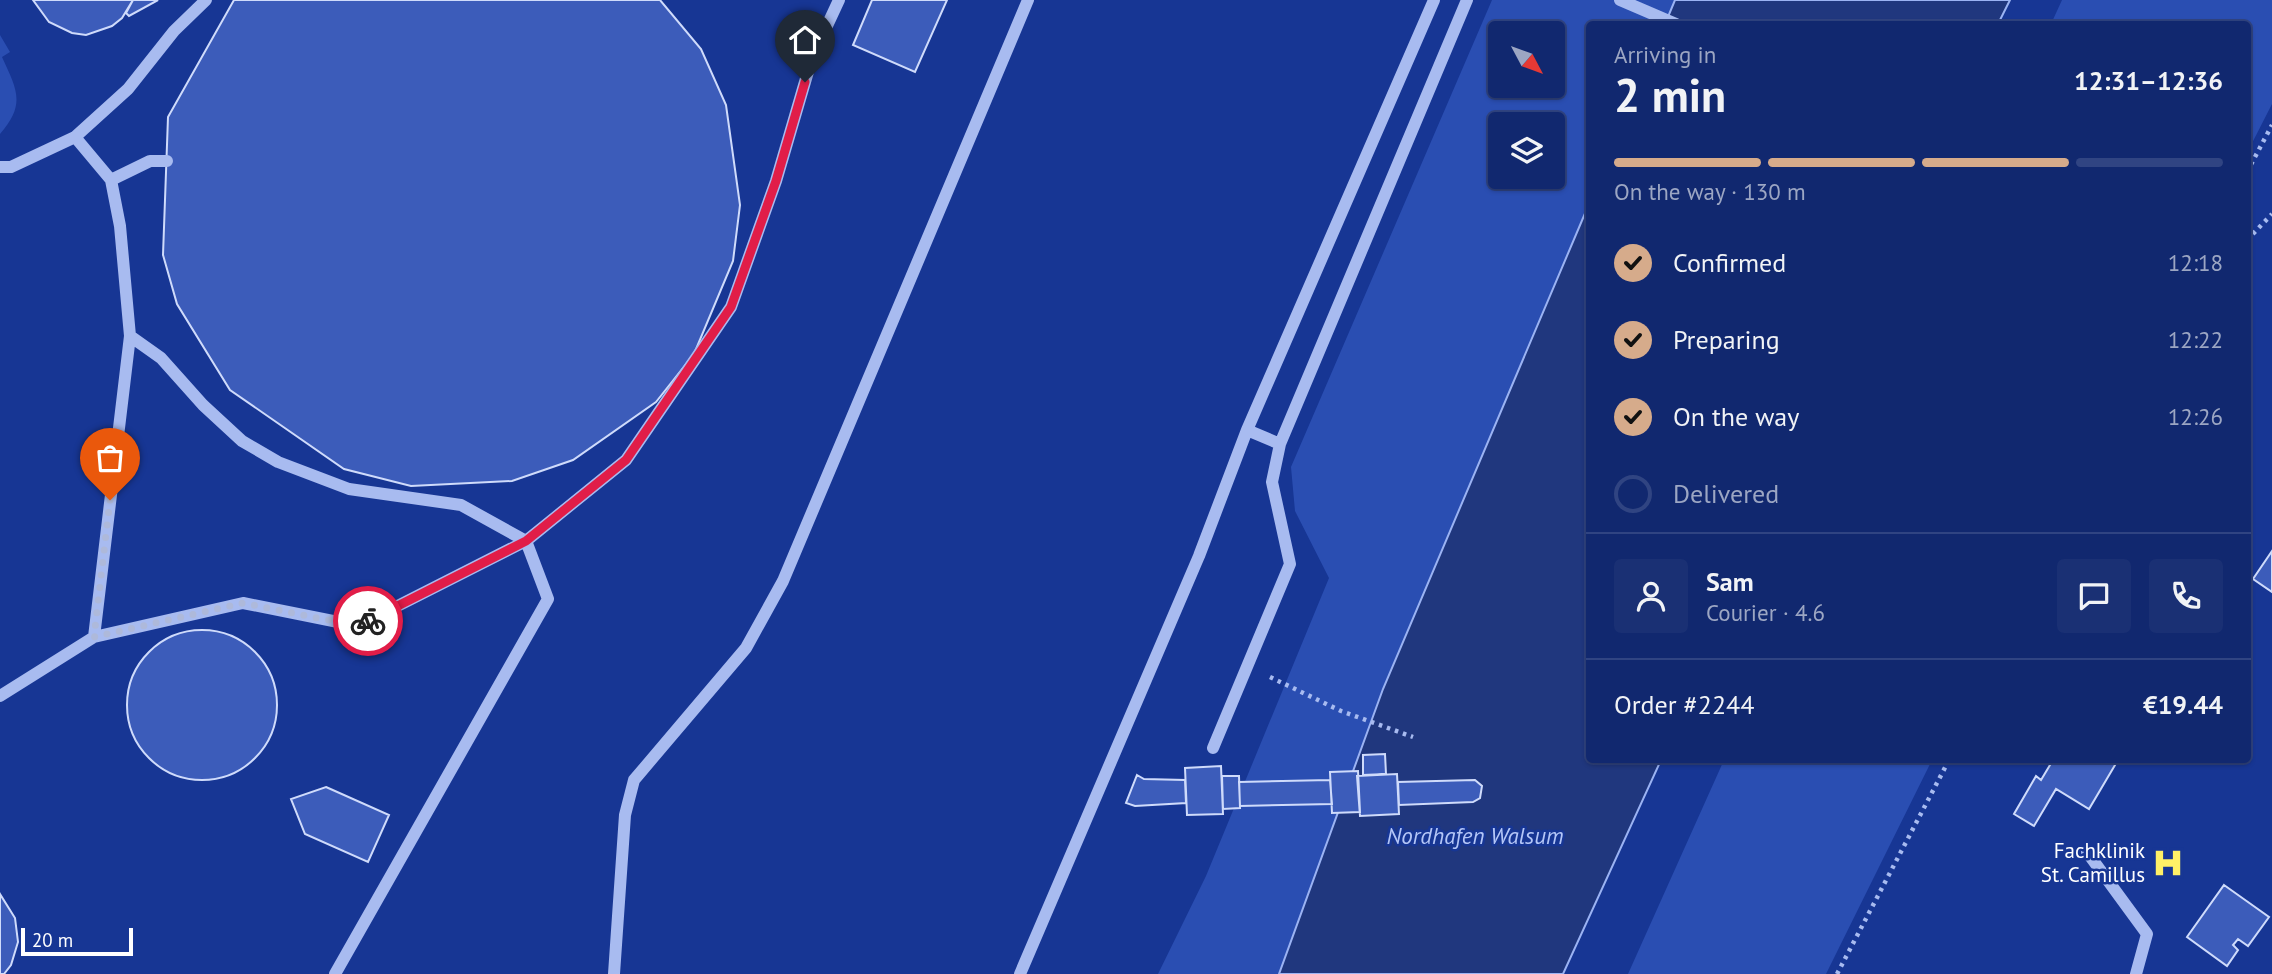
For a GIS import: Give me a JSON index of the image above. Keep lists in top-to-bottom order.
{
  "water": ["Nordhafen Walsum"],
  "places": {
    "hospital": ["Fachklinik St. Camillus"]
  },
  "scale_bar": "20 m",
  "north": "bottom right",
  "page": {
    "heading": ["2 min", "Arriving in", "12:31–12:36"],
    "panel": [
      "Sam",
      "Courier · 4.6",
      "Order #2244",
      "€19.44"
    ],
    "bar": "On the way · 130 m",
    "list": [
      ["Confirmed", "12:18"],
      ["Preparing", "12:22"],
      ["On the way", "12:26"],
      "Delivered"
    ],
    "scale": "20 m"
  }
}
